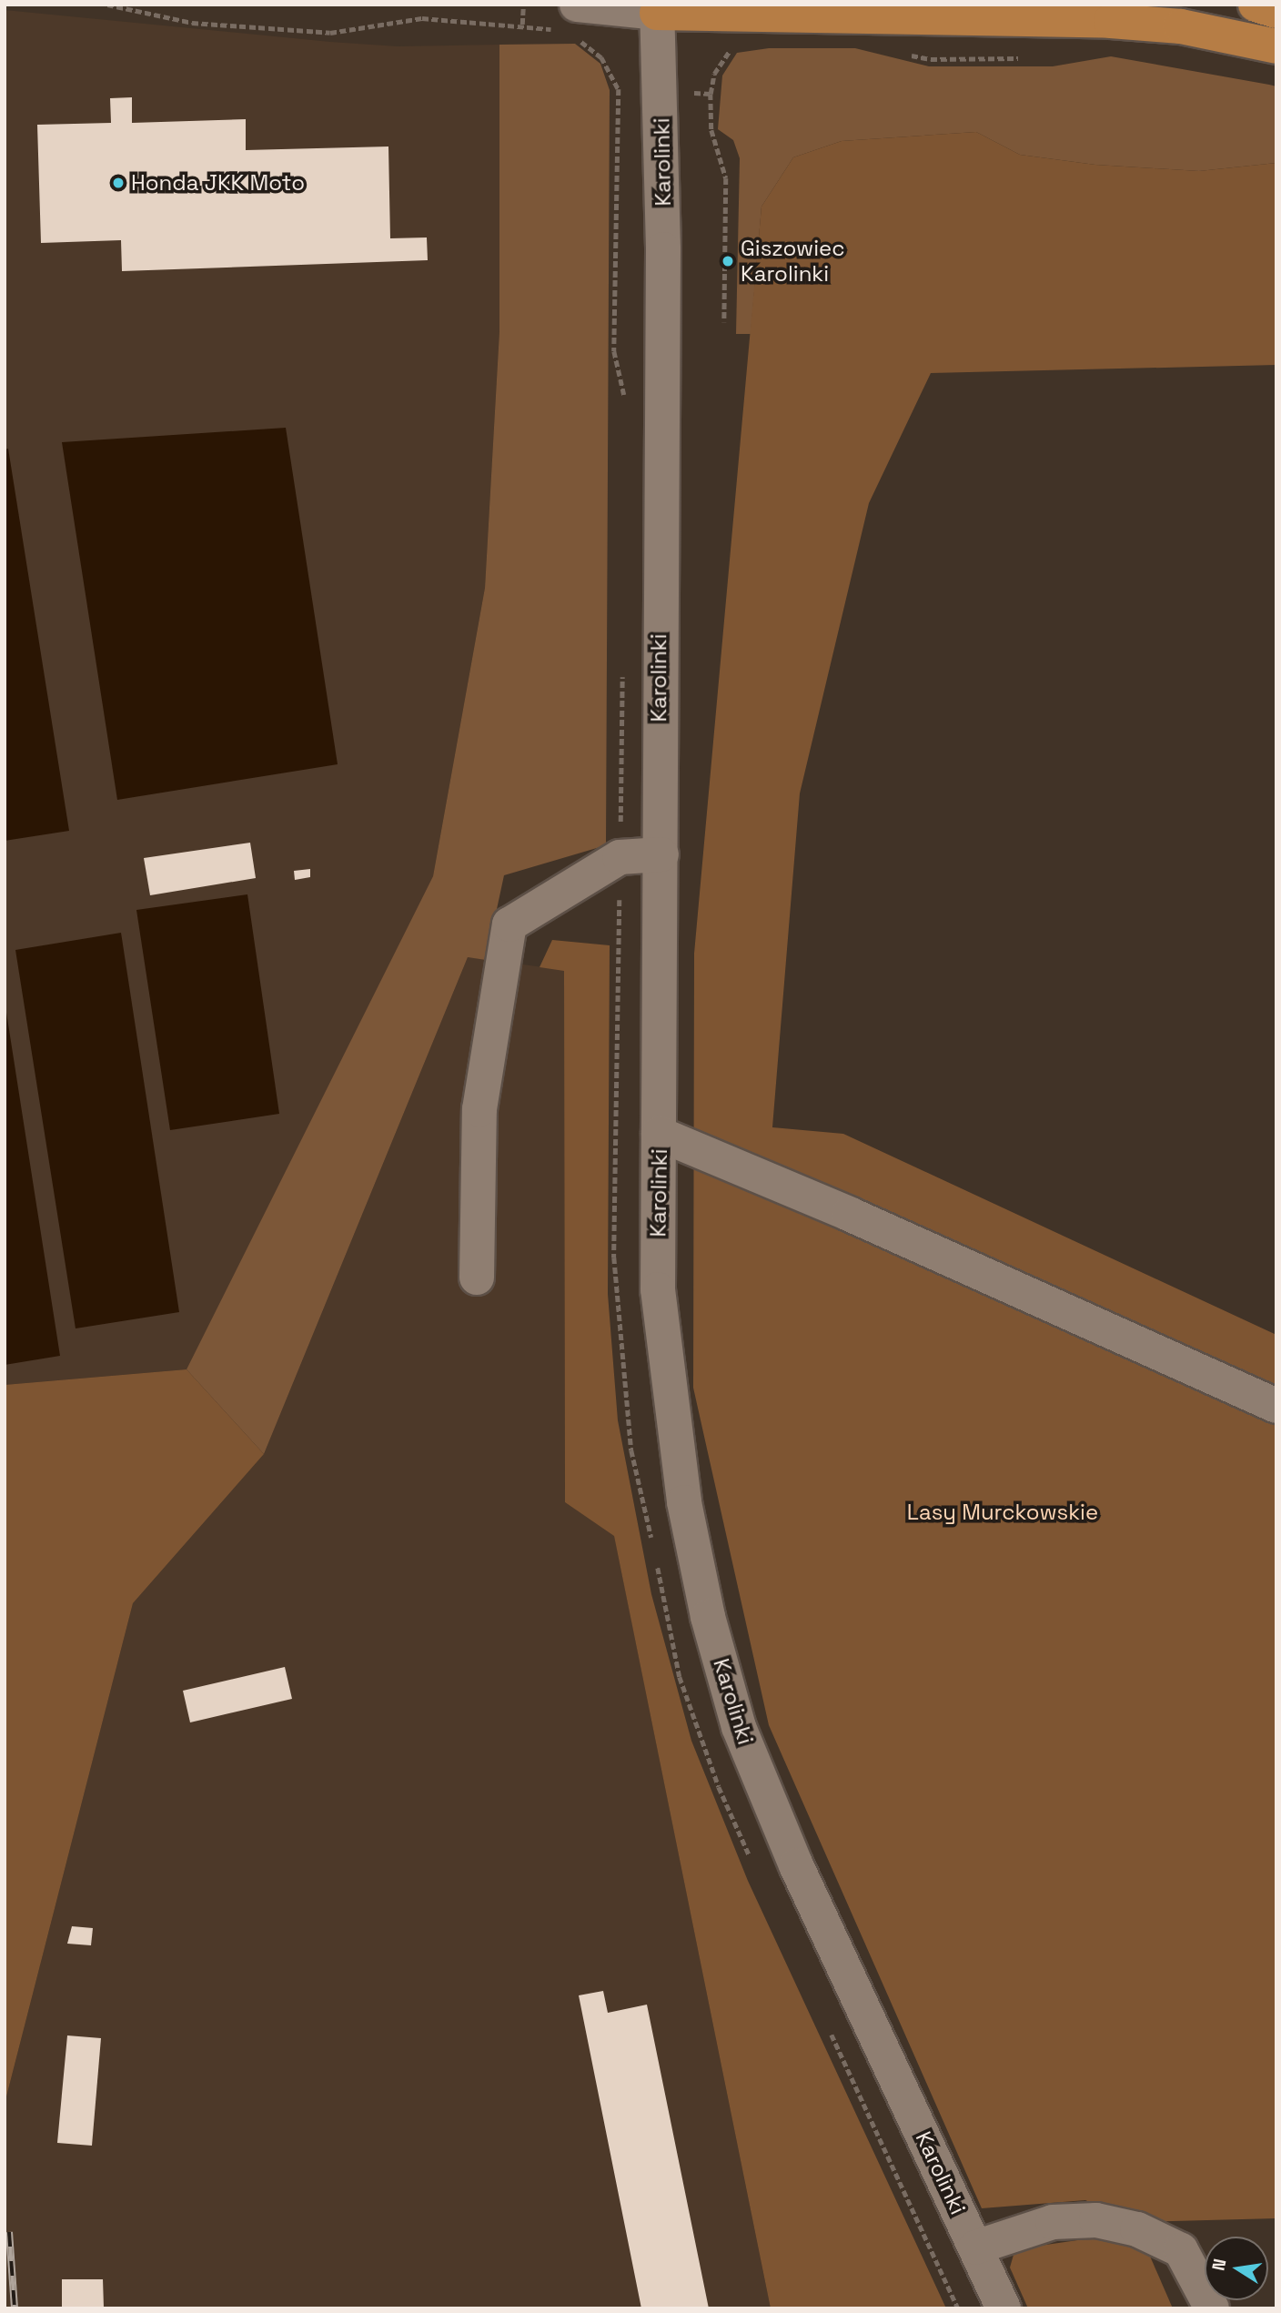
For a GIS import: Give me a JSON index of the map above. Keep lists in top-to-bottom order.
{
  "streets": {
    "street": ["Karolinki"]
  },
  "parks": ["Lasy Murckowskie"],
  "places": ["Honda JKK Moto", "Giszowiec Karolinki"],
  "north": "left"
}
